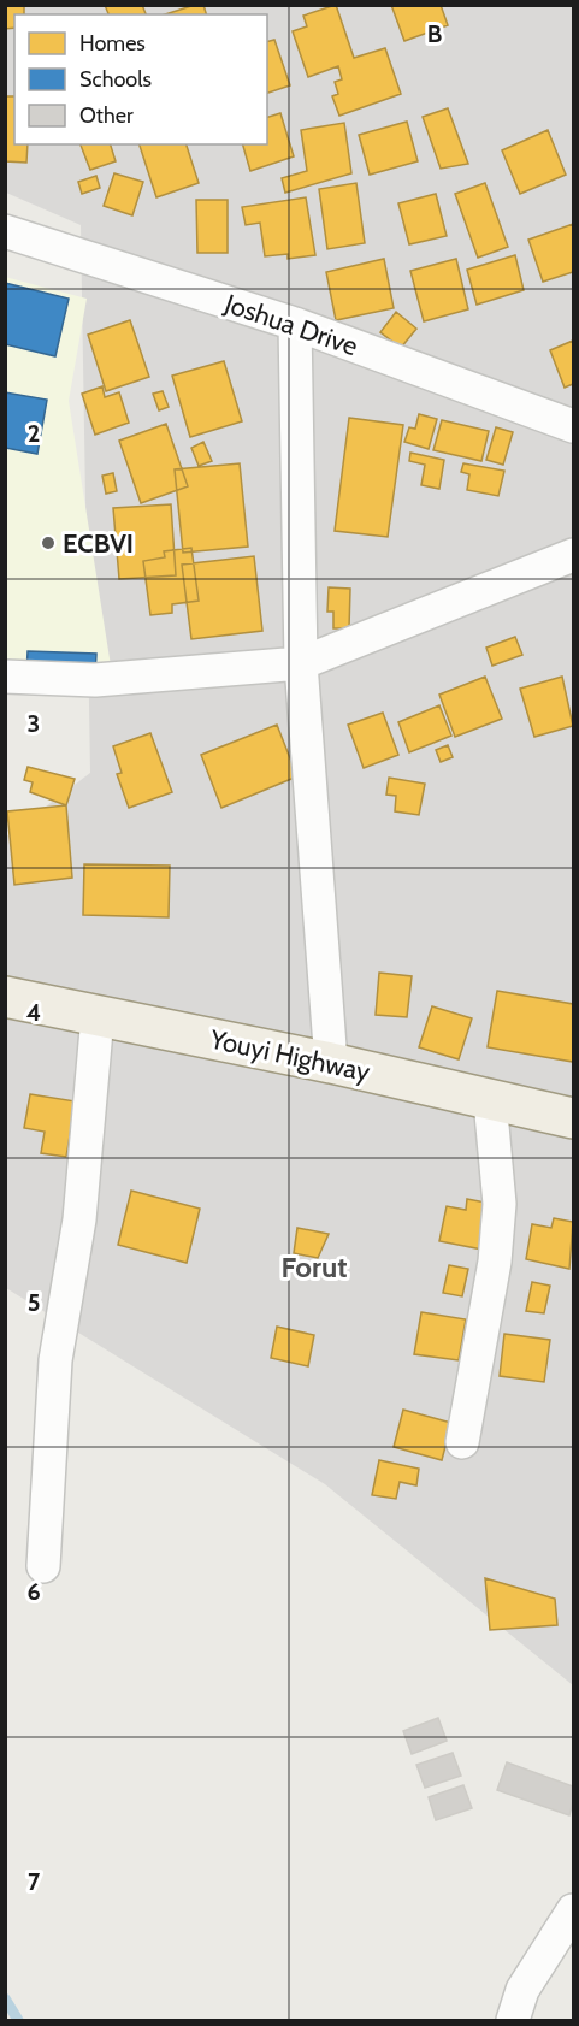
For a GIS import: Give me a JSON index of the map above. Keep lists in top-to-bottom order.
{
  "streets": {
    "main road": ["Youyi Highway"],
    "street": ["Joshua Drive"]
  },
  "districts": ["Forut"],
  "places": ["ECBVI"],
  "legend": ["Homes", "Schools", "Other"],
  "grid": {
    "columns": ["B"],
    "rows": [
      "2",
      "3",
      "4",
      "5",
      "6",
      "7"
    ]
  }
}
